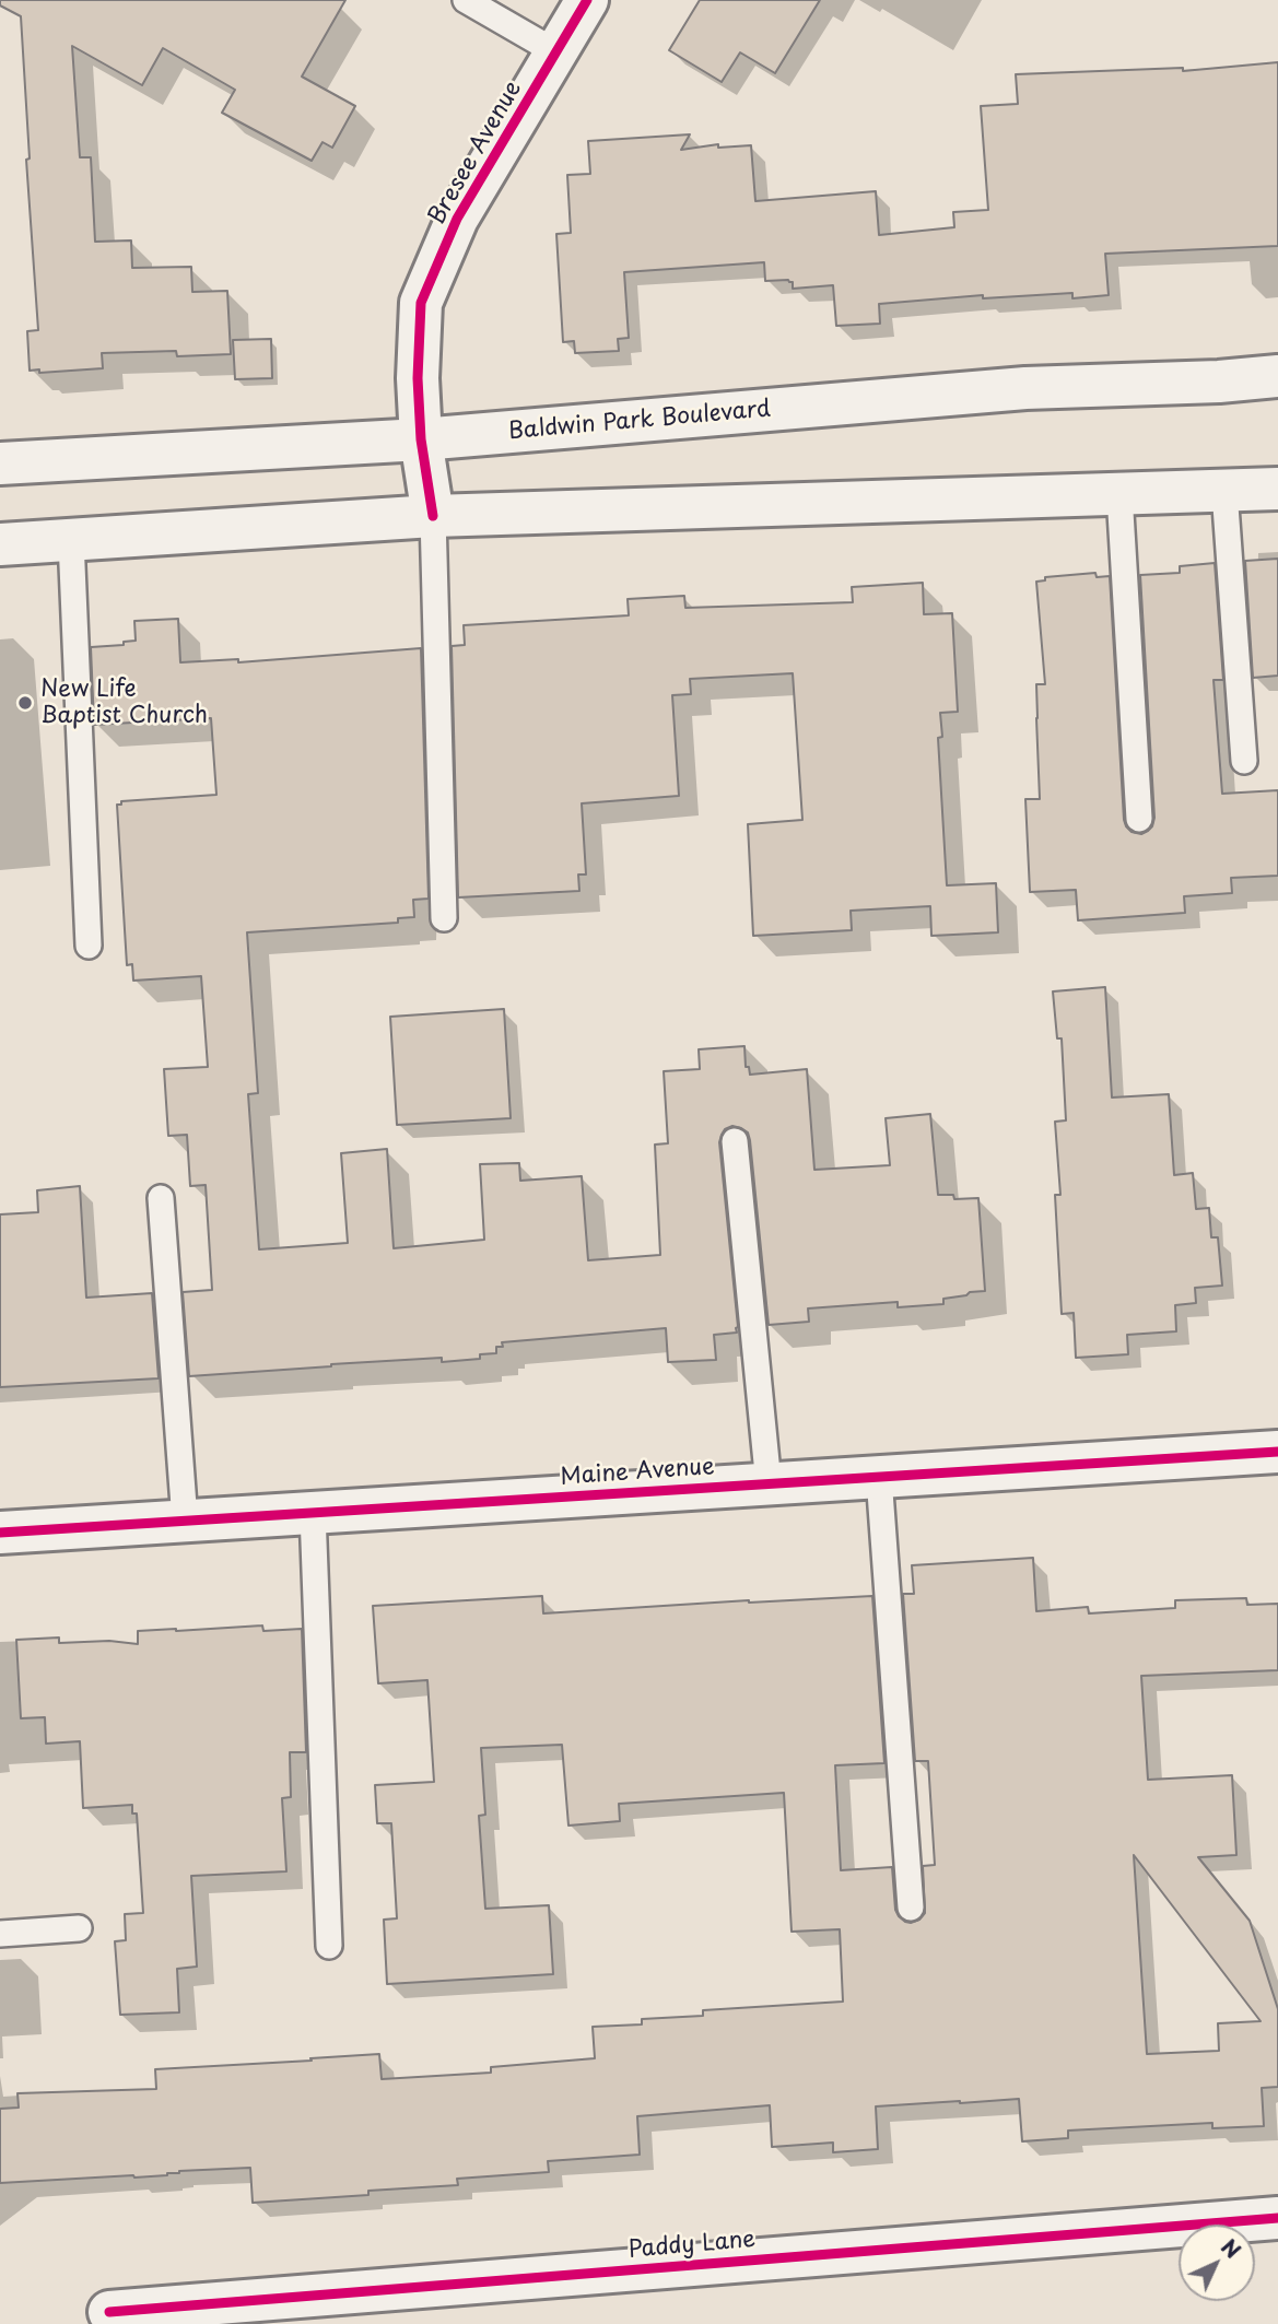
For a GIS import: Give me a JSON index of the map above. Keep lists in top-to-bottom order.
{
  "streets": {
    "street": [
      "Bresee Avenue",
      "Baldwin Park Boulevard",
      "Maine Avenue",
      "Paddy Lane"
    ]
  },
  "crossings": [
    ["Bresee Avenue", "Baldwin Park Boulevard"]
  ],
  "places": ["New Life Baptist Church"],
  "north": "top right"
}
